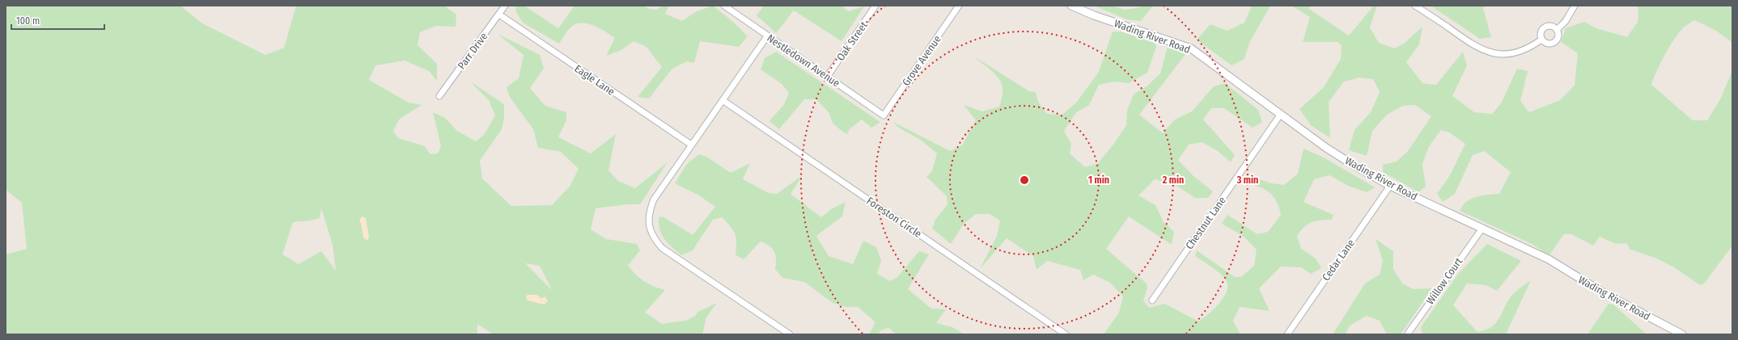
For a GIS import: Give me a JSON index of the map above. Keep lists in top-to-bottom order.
{
  "streets": {
    "main road": ["Wading River Road"],
    "street": [
      "Oak Street",
      "Parr Drive",
      "Nestledown Avenue",
      "Grove Avenue",
      "Eagle Lane",
      "Foreston Circle",
      "Chestnut Lane",
      "Cedar Lane",
      "Willow Court"
    ]
  },
  "crossings": [
    ["Wading River Road", "Chestnut Lane"],
    ["Wading River Road", "Cedar Lane"],
    ["Wading River Road", "Willow Court"],
    ["Oak Street", "Nestledown Avenue"],
    ["Parr Drive", "Eagle Lane"],
    ["Nestledown Avenue", "Grove Avenue"]
  ],
  "scale_bar": "100 m",
  "rings": ["1 min", "2 min", "3 min"]
}
